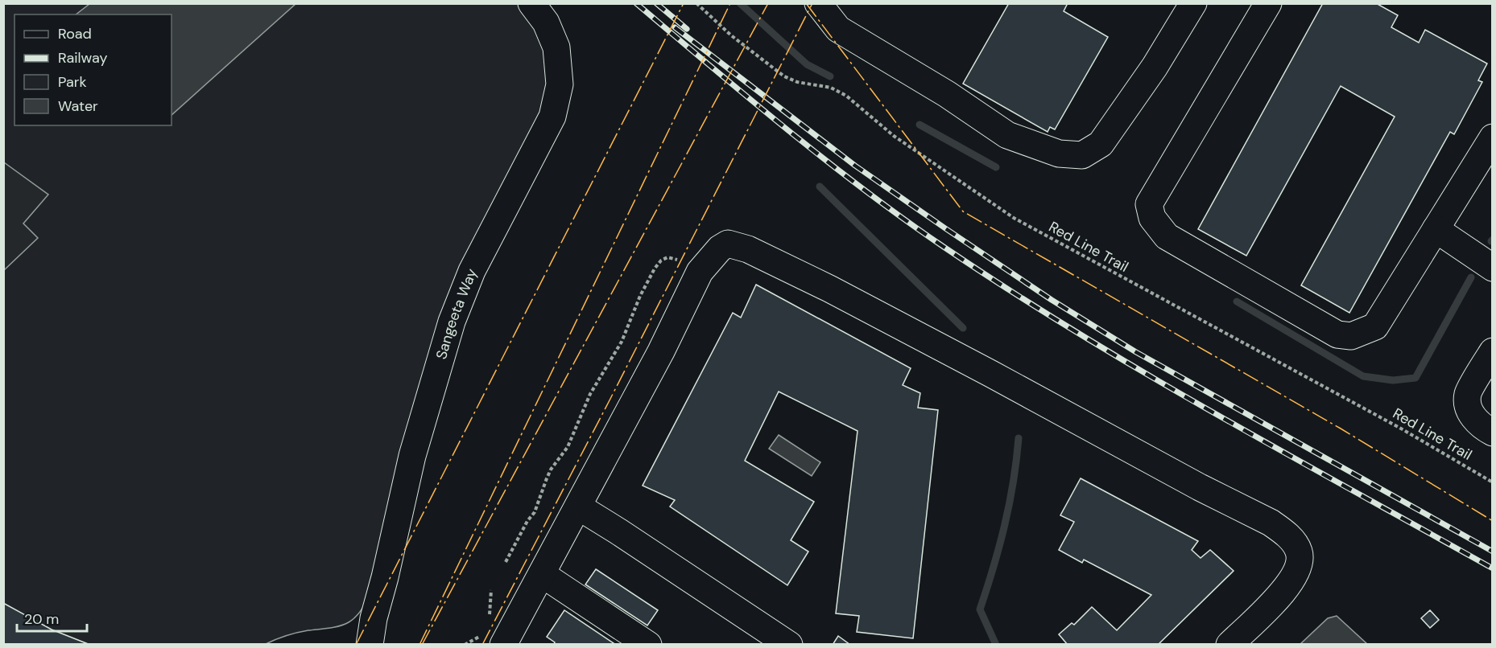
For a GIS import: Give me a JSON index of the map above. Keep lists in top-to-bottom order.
{
  "streets": {
    "street": ["Sangeeta Way"],
    "path": ["Red Line Trail"]
  },
  "legend": [
    "Road",
    "Railway",
    "Park",
    "Water"
  ],
  "scale_bar": "20 m"
}
